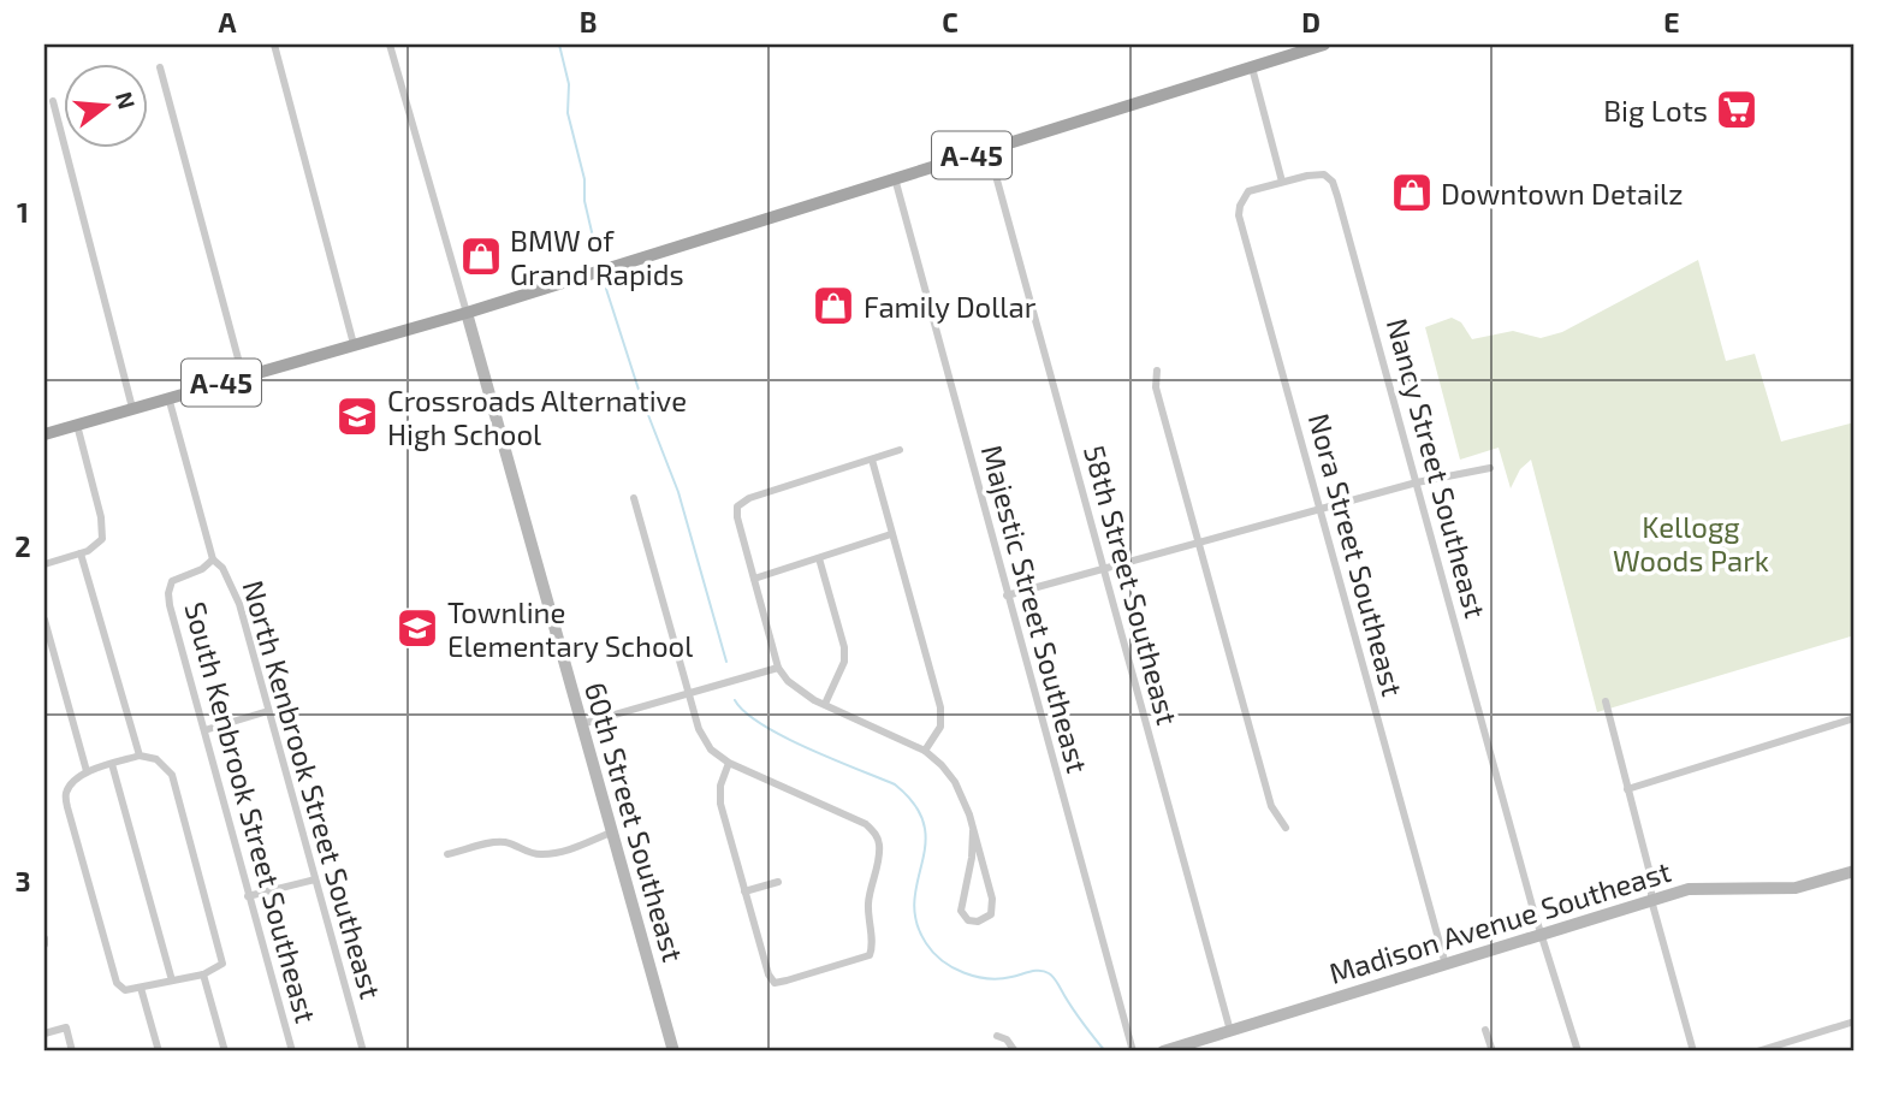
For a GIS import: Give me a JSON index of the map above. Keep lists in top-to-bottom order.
{
  "streets": {
    "main road": ["A-45", "60th Street Southeast", "Madison Avenue Southeast"],
    "street": [
      "Nancy Street Southeast",
      "Nora Street Southeast",
      "58th Street Southeast",
      "Majestic Street Southeast",
      "North Kenbrook Street Southeast",
      "South Kenbrook Street Southeast"
    ]
  },
  "crossings": [
    ["A-45", "58th Street Southeast"],
    ["A-45", "Majestic Street Southeast"],
    ["A-45", "North Kenbrook Street Southeast"],
    ["A-45", "60th Street Southeast"],
    ["Nancy Street Southeast", "Nora Street Southeast"],
    ["Nancy Street Southeast", "Madison Avenue Southeast"],
    ["Nora Street Southeast", "Madison Avenue Southeast"],
    ["58th Street Southeast", "Madison Avenue Southeast"],
    ["North Kenbrook Street Southeast", "South Kenbrook Street Southeast"]
  ],
  "parks": ["Kellogg Woods Park"],
  "places": {
    "supermarket": ["Big Lots"],
    "shop": ["Downtown Detailz", "BMW of Grand Rapids", "Family Dollar"],
    "school or university": ["Crossroads Alternative High School", "Townline Elementary School"]
  },
  "north": "right",
  "grid": {
    "columns": [
      "A",
      "B",
      "C",
      "D",
      "E"
    ],
    "rows": ["1", "2", "3"]
  }
}
